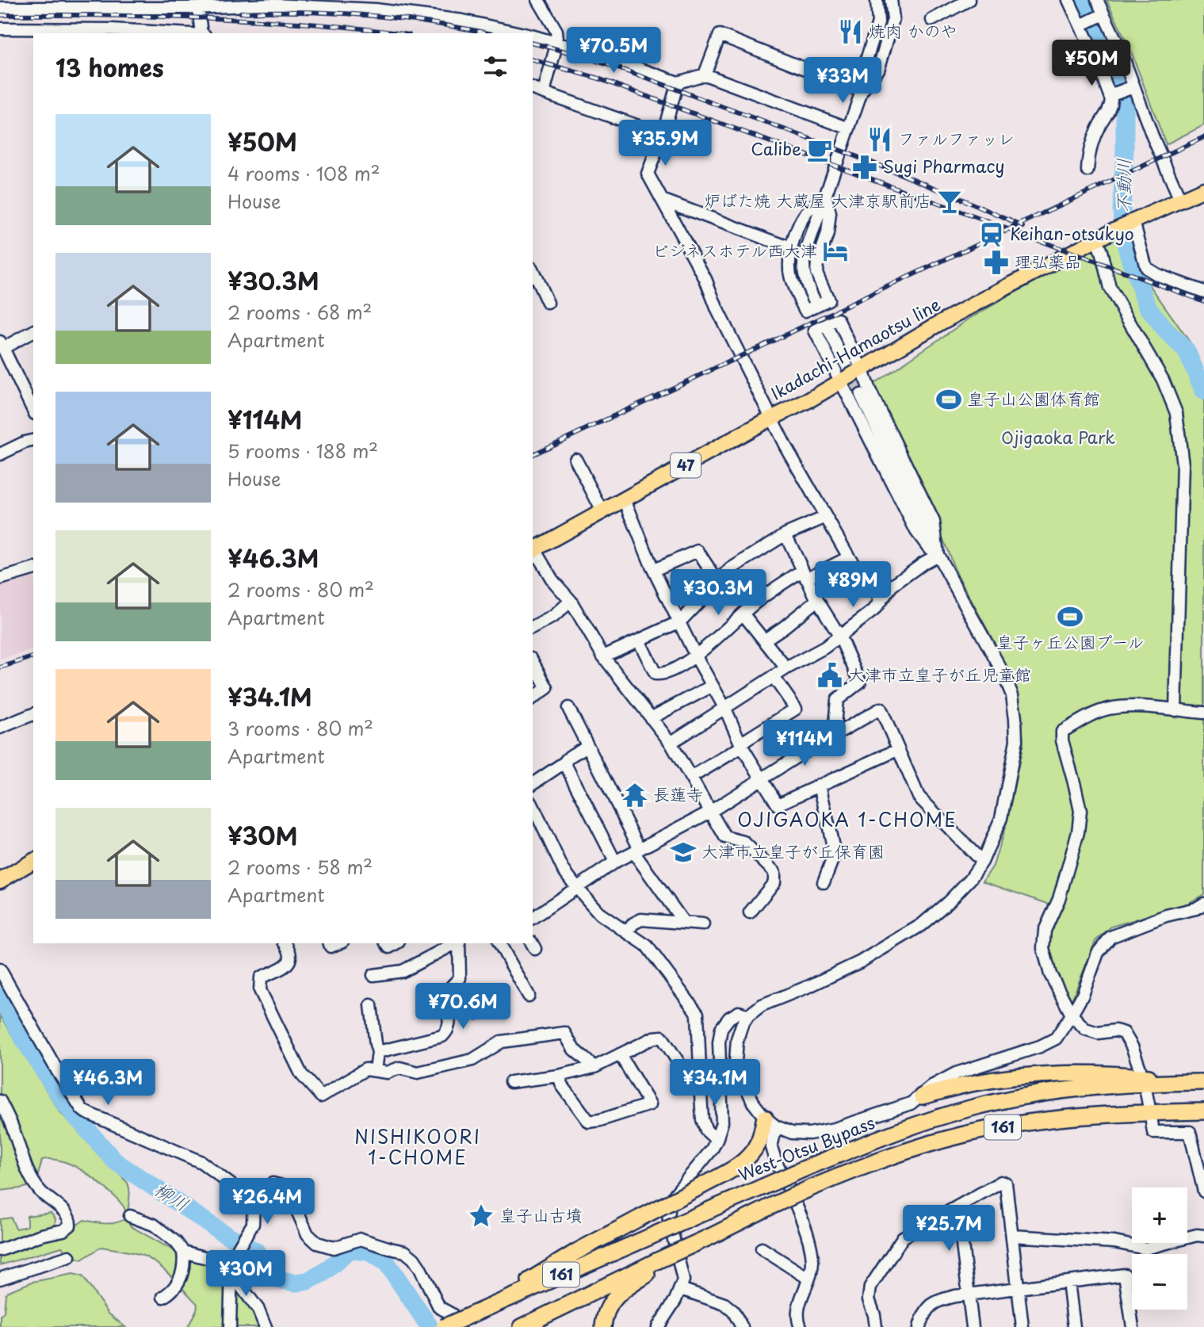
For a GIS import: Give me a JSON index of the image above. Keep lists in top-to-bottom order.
{
  "streets": {
    "highway": ["161", "West-Otsu Bypass"],
    "main road": ["Ikadachi-Hamaotsu line", "47"]
  },
  "districts": ["OJIGAOKA 1-CHOME", "NISHIKOORI 1-CHOME"],
  "water": ["不動川", "柳川"],
  "parks": ["Ojigaoka Park"],
  "places": {
    "restaurant": ["焼肉 かのや", "ファルファッレ"],
    "cafe": ["Calibe"],
    "pharmacy": ["Sugi Pharmacy", "理弘薬品"],
    "bar": ["炉ばた焼 大蔵屋 大津京駅前店"],
    "station": ["Keihan-otsukyo"],
    "hotel": ["ビジネスホテル西大津"],
    "sports": ["皇子山公園体育館", "皇子ヶ丘公園プール"],
    "public building": ["大津市立皇子が丘児童館"],
    "temple": ["長蓮寺"],
    "school or university": ["大津市立皇子が丘保育園"],
    "place": ["皇子山古墳"]
  },
  "page": {
    "price": [
      "¥70.5M",
      "¥50M",
      "¥33M",
      "¥35.9M",
      "¥89M",
      "¥30.3M",
      "¥114M",
      "¥70.6M",
      "¥46.3M",
      "¥34.1M",
      "¥26.4M",
      "¥25.7M",
      "¥30M"
    ],
    "heading": "13 homes",
    "list": [
      {
        "name": "¥50M",
        "note": "4 rooms · 108 m² · House"
      },
      {
        "name": "¥30.3M",
        "note": "2 rooms · 68 m² · Apartment"
      },
      {
        "name": "¥114M",
        "note": "5 rooms · 188 m² · House"
      },
      {
        "name": "¥46.3M",
        "note": "2 rooms · 80 m² · Apartment"
      },
      {
        "name": "¥34.1M",
        "note": "3 rooms · 80 m² · Apartment"
      },
      {
        "name": "¥30M",
        "note": "2 rooms · 58 m² · Apartment"
      }
    ],
    "map_buttons": ["+", "−"]
  }
}
